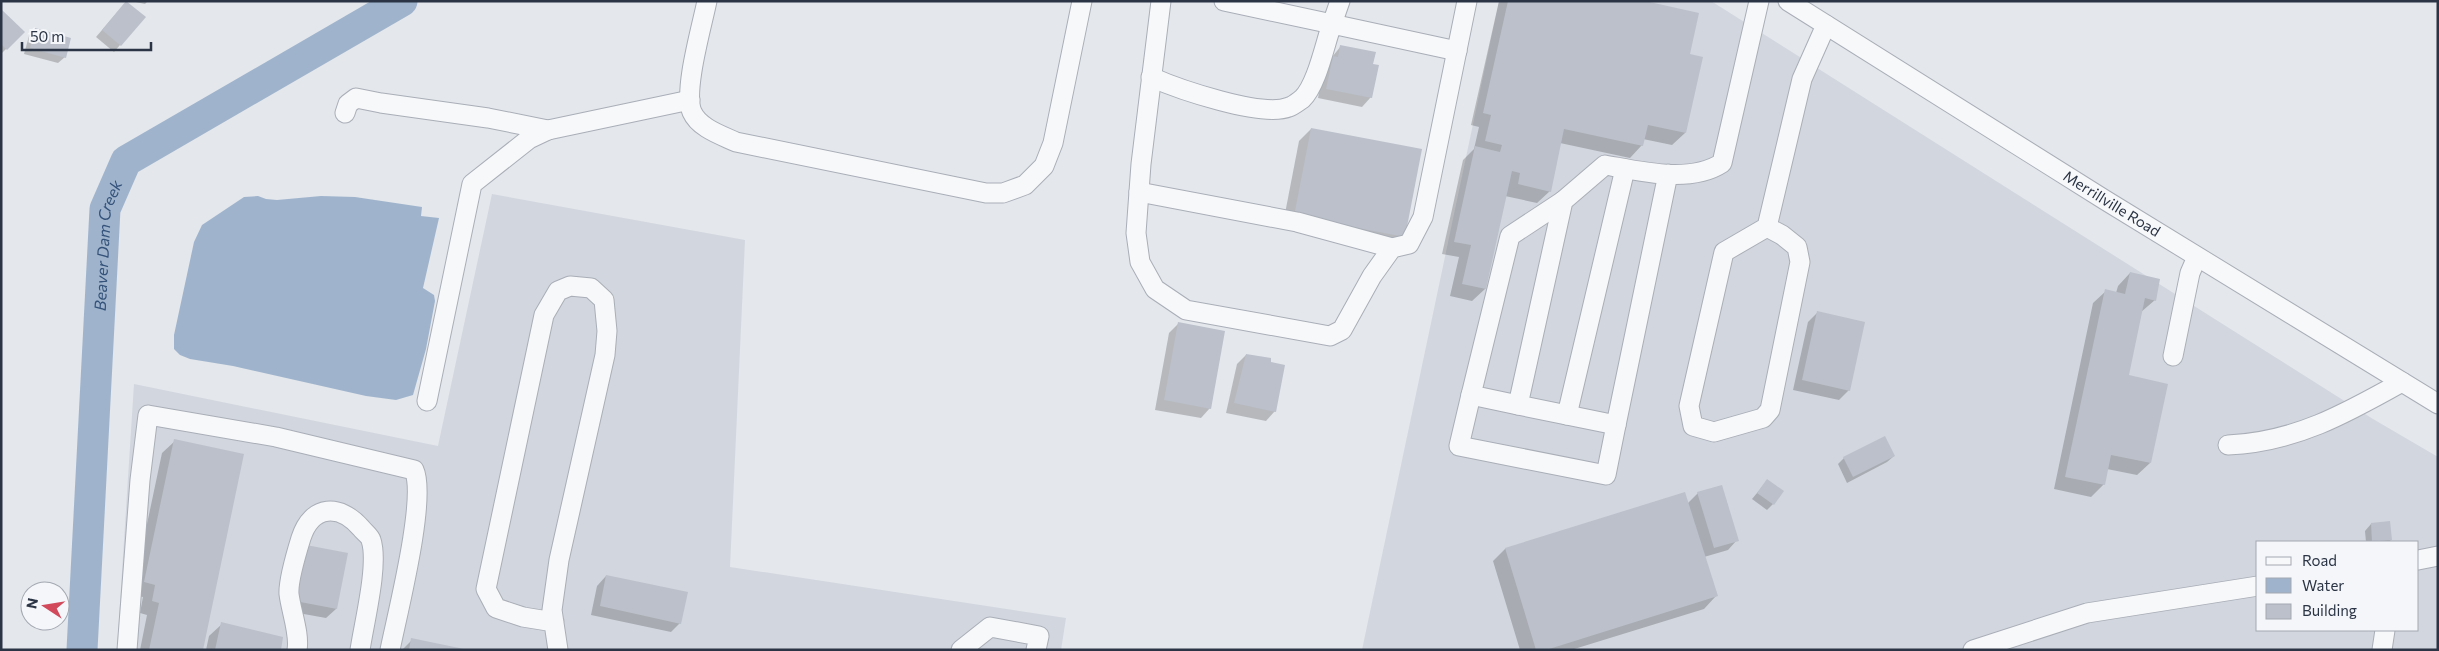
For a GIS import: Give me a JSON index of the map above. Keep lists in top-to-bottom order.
{
  "streets": {
    "street": ["Merrillville Road"]
  },
  "water": ["Beaver Dam Creek"],
  "legend": ["Road", "Water", "Building"],
  "scale_bar": "50 m",
  "north": "left"
}
